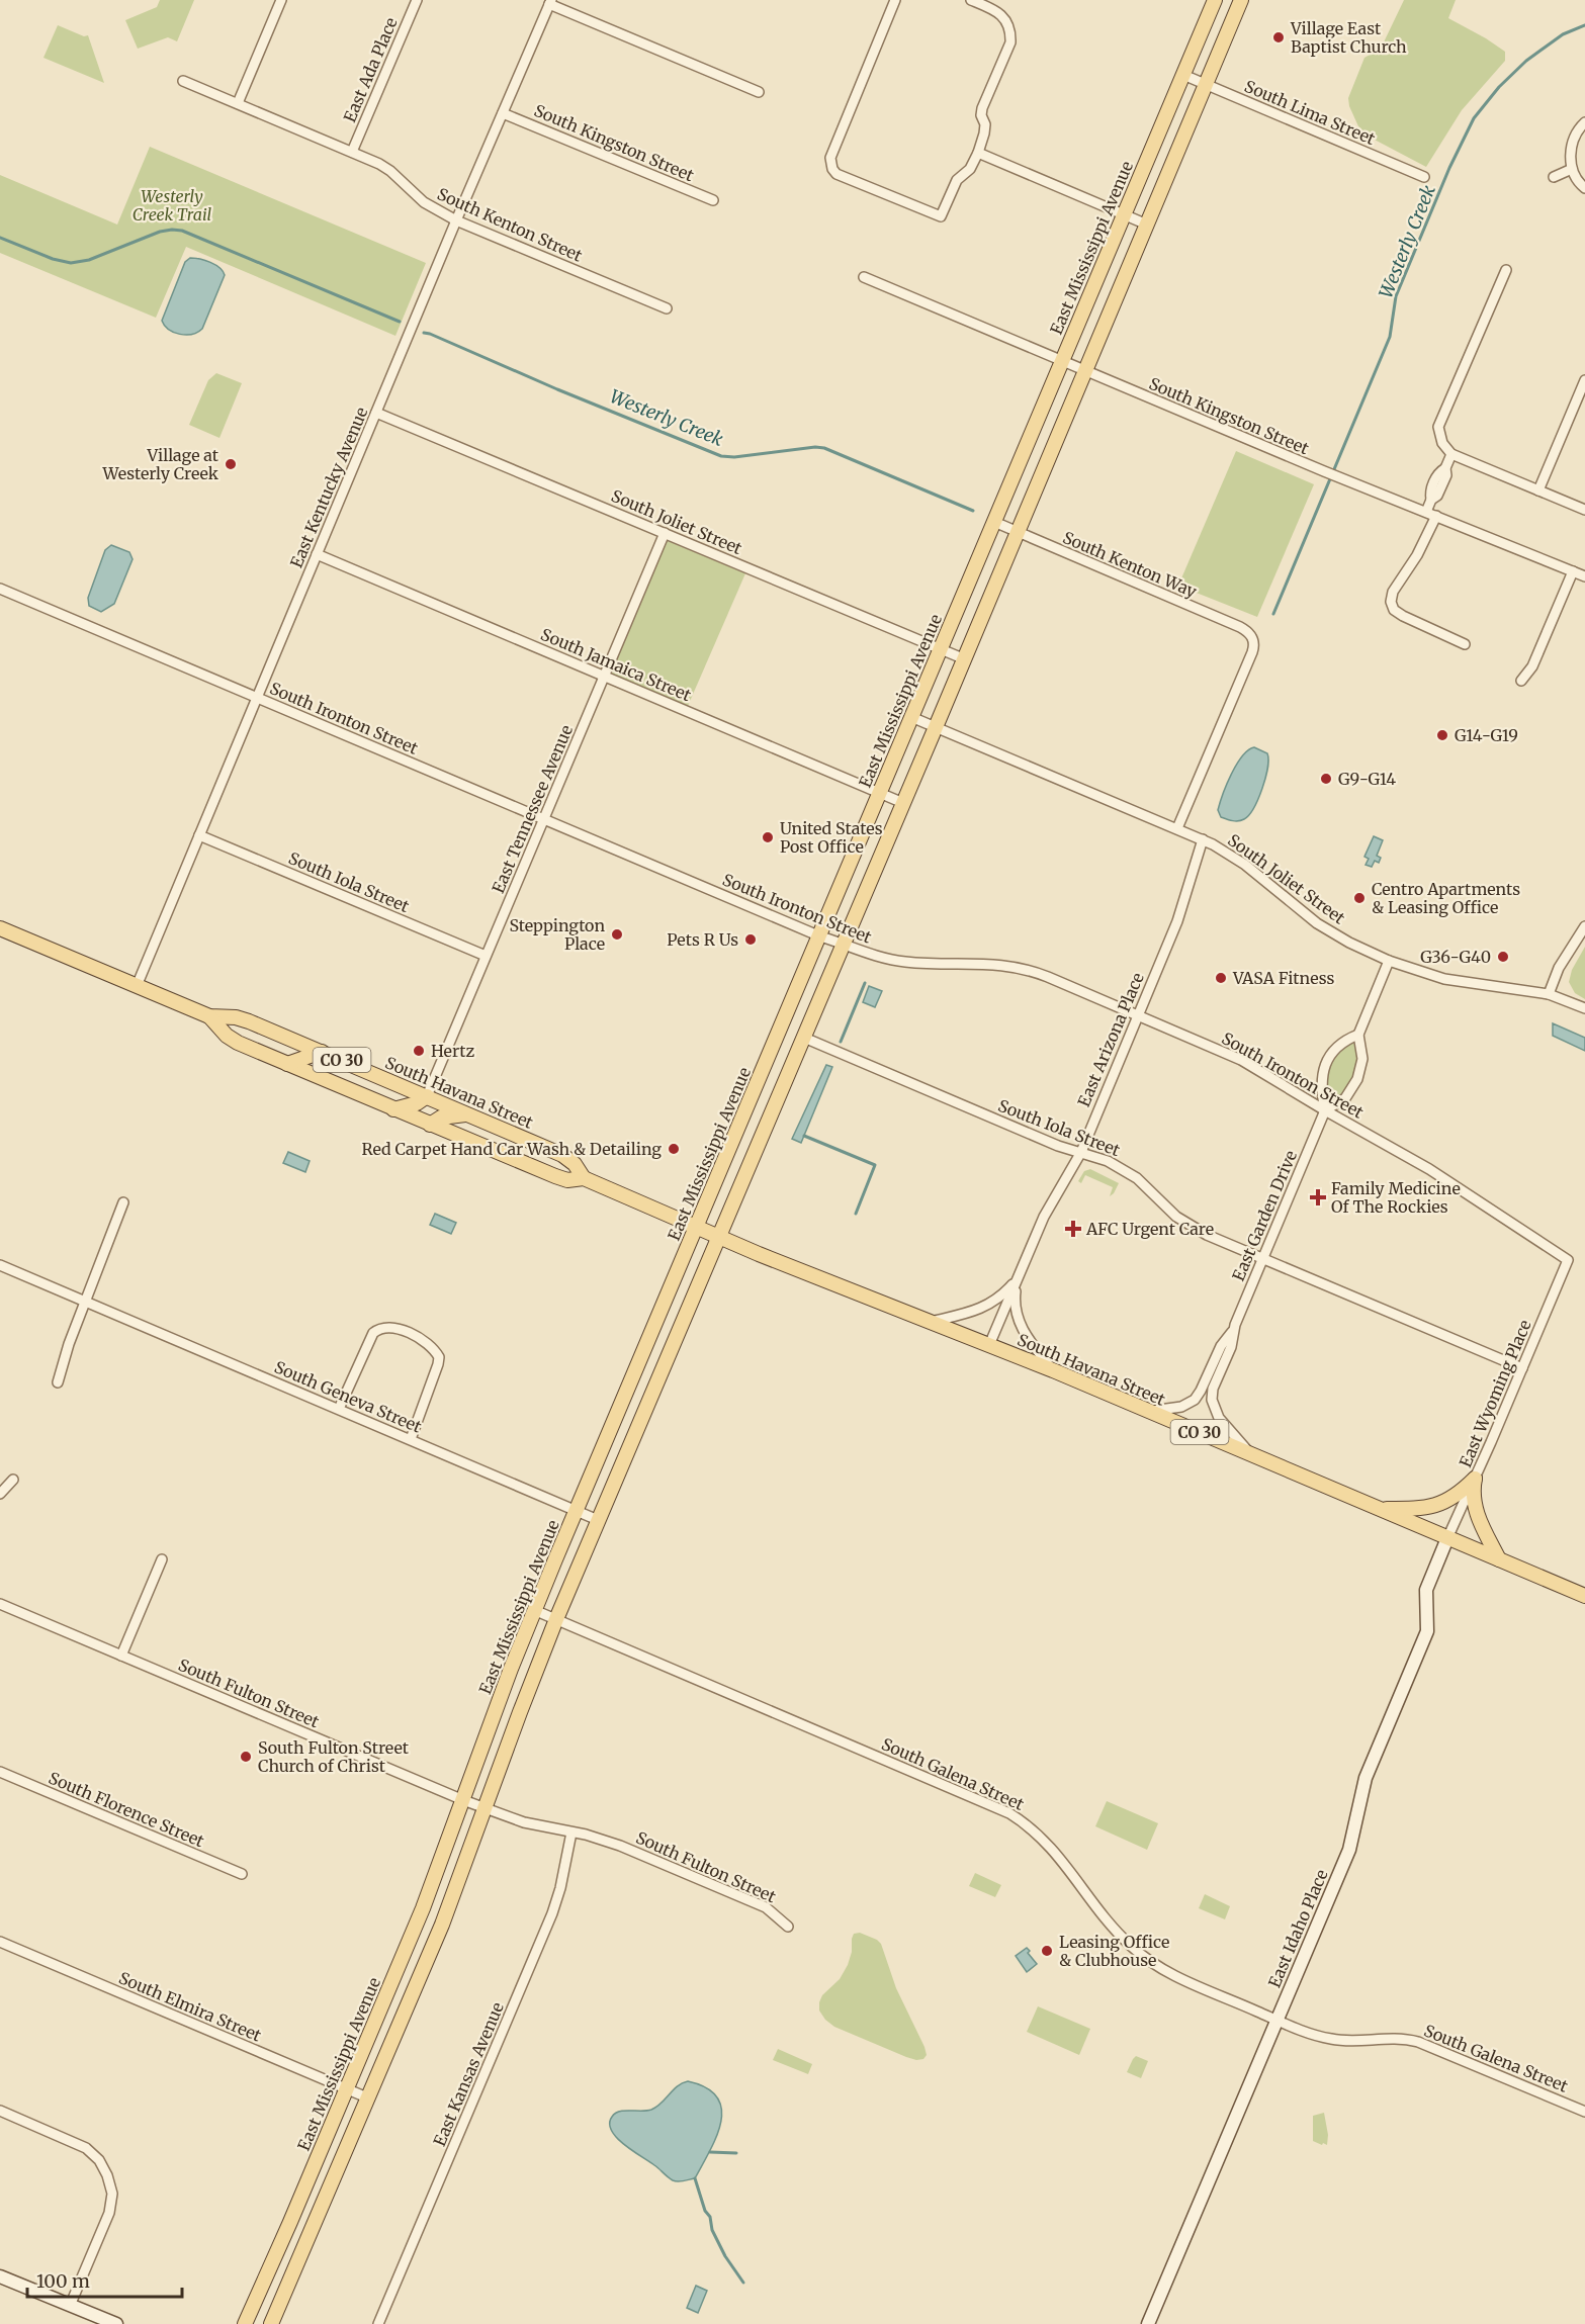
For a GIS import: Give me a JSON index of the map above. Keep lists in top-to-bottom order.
{
  "streets": {
    "main road": ["East Mississippi Avenue", "CO 30", "South Havana Street"],
    "street": [
      "East Ada Place",
      "South Lima Street",
      "South Kingston Street",
      "South Kenton Street",
      "East Kentucky Avenue",
      "South Joliet Street",
      "South Kenton Way",
      "South Jamaica Street",
      "South Ironton Street",
      "East Tennessee Avenue",
      "South Iola Street",
      "East Arizona Place",
      "East Garden Drive",
      "East Wyoming Place",
      "South Geneva Street",
      "South Fulton Street",
      "South Galena Street",
      "South Florence Street",
      "East Idaho Place",
      "South Elmira Street",
      "East Kansas Avenue"
    ]
  },
  "crossings": [
    ["East Ada Place", "South Kenton Street"],
    ["South Lima Street", "East Mississippi Avenue"],
    ["South Kingston Street", "East Mississippi Avenue"],
    ["South Kingston Street", "East Kentucky Avenue"],
    ["South Kenton Street", "East Kentucky Avenue"],
    ["East Mississippi Avenue", "South Joliet Street"],
    ["East Mississippi Avenue", "South Kenton Way"],
    ["East Mississippi Avenue", "South Jamaica Street"],
    ["East Mississippi Avenue", "South Ironton Street"],
    ["East Mississippi Avenue", "South Havana Street"],
    ["East Mississippi Avenue", "South Geneva Street"],
    ["East Mississippi Avenue", "South Fulton Street"],
    ["East Mississippi Avenue", "South Galena Street"],
    ["East Mississippi Avenue", "South Elmira Street"],
    ["East Kentucky Avenue", "South Joliet Street"],
    ["East Kentucky Avenue", "South Jamaica Street"],
    ["East Kentucky Avenue", "South Ironton Street"],
    ["East Kentucky Avenue", "South Iola Street"],
    ["East Kentucky Avenue", "South Havana Street"],
    ["South Joliet Street", "South Kenton Way"],
    ["South Joliet Street", "East Tennessee Avenue"],
    ["South Joliet Street", "East Arizona Place"],
    ["South Jamaica Street", "East Tennessee Avenue"],
    ["South Ironton Street", "East Tennessee Avenue"],
    ["South Ironton Street", "East Arizona Place"],
    ["South Ironton Street", "East Garden Drive"],
    ["South Ironton Street", "East Wyoming Place"],
    ["East Tennessee Avenue", "South Iola Street"],
    ["East Tennessee Avenue", "South Havana Street"],
    ["South Iola Street", "East Arizona Place"],
    ["South Iola Street", "East Garden Drive"],
    ["South Iola Street", "East Wyoming Place"],
    ["East Arizona Place", "South Havana Street"],
    ["South Havana Street", "East Garden Drive"],
    ["South Havana Street", "East Wyoming Place"],
    ["South Havana Street", "East Idaho Place"],
    ["East Wyoming Place", "East Idaho Place"],
    ["South Fulton Street", "East Kansas Avenue"],
    ["South Galena Street", "East Idaho Place"]
  ],
  "water": ["Westerly Creek"],
  "parks": ["Westerly Creek Trail"],
  "places": {
    "other": [
      "Village East Baptist Church",
      "Village at Westerly Creek",
      "G14-G19",
      "G9-G14",
      "United States Post Office",
      "Centro Apartments & Leasing Office",
      "Steppington Place",
      "Pets R Us",
      "G36-G40",
      "VASA Fitness",
      "Hertz",
      "Red Carpet Hand Car Wash & Detailing",
      "South Fulton Street Church of Christ",
      "Leasing Office & Clubhouse"
    ],
    "health": ["Family Medicine Of The Rockies", "AFC Urgent Care"]
  },
  "scale_bar": "100 m"
}
